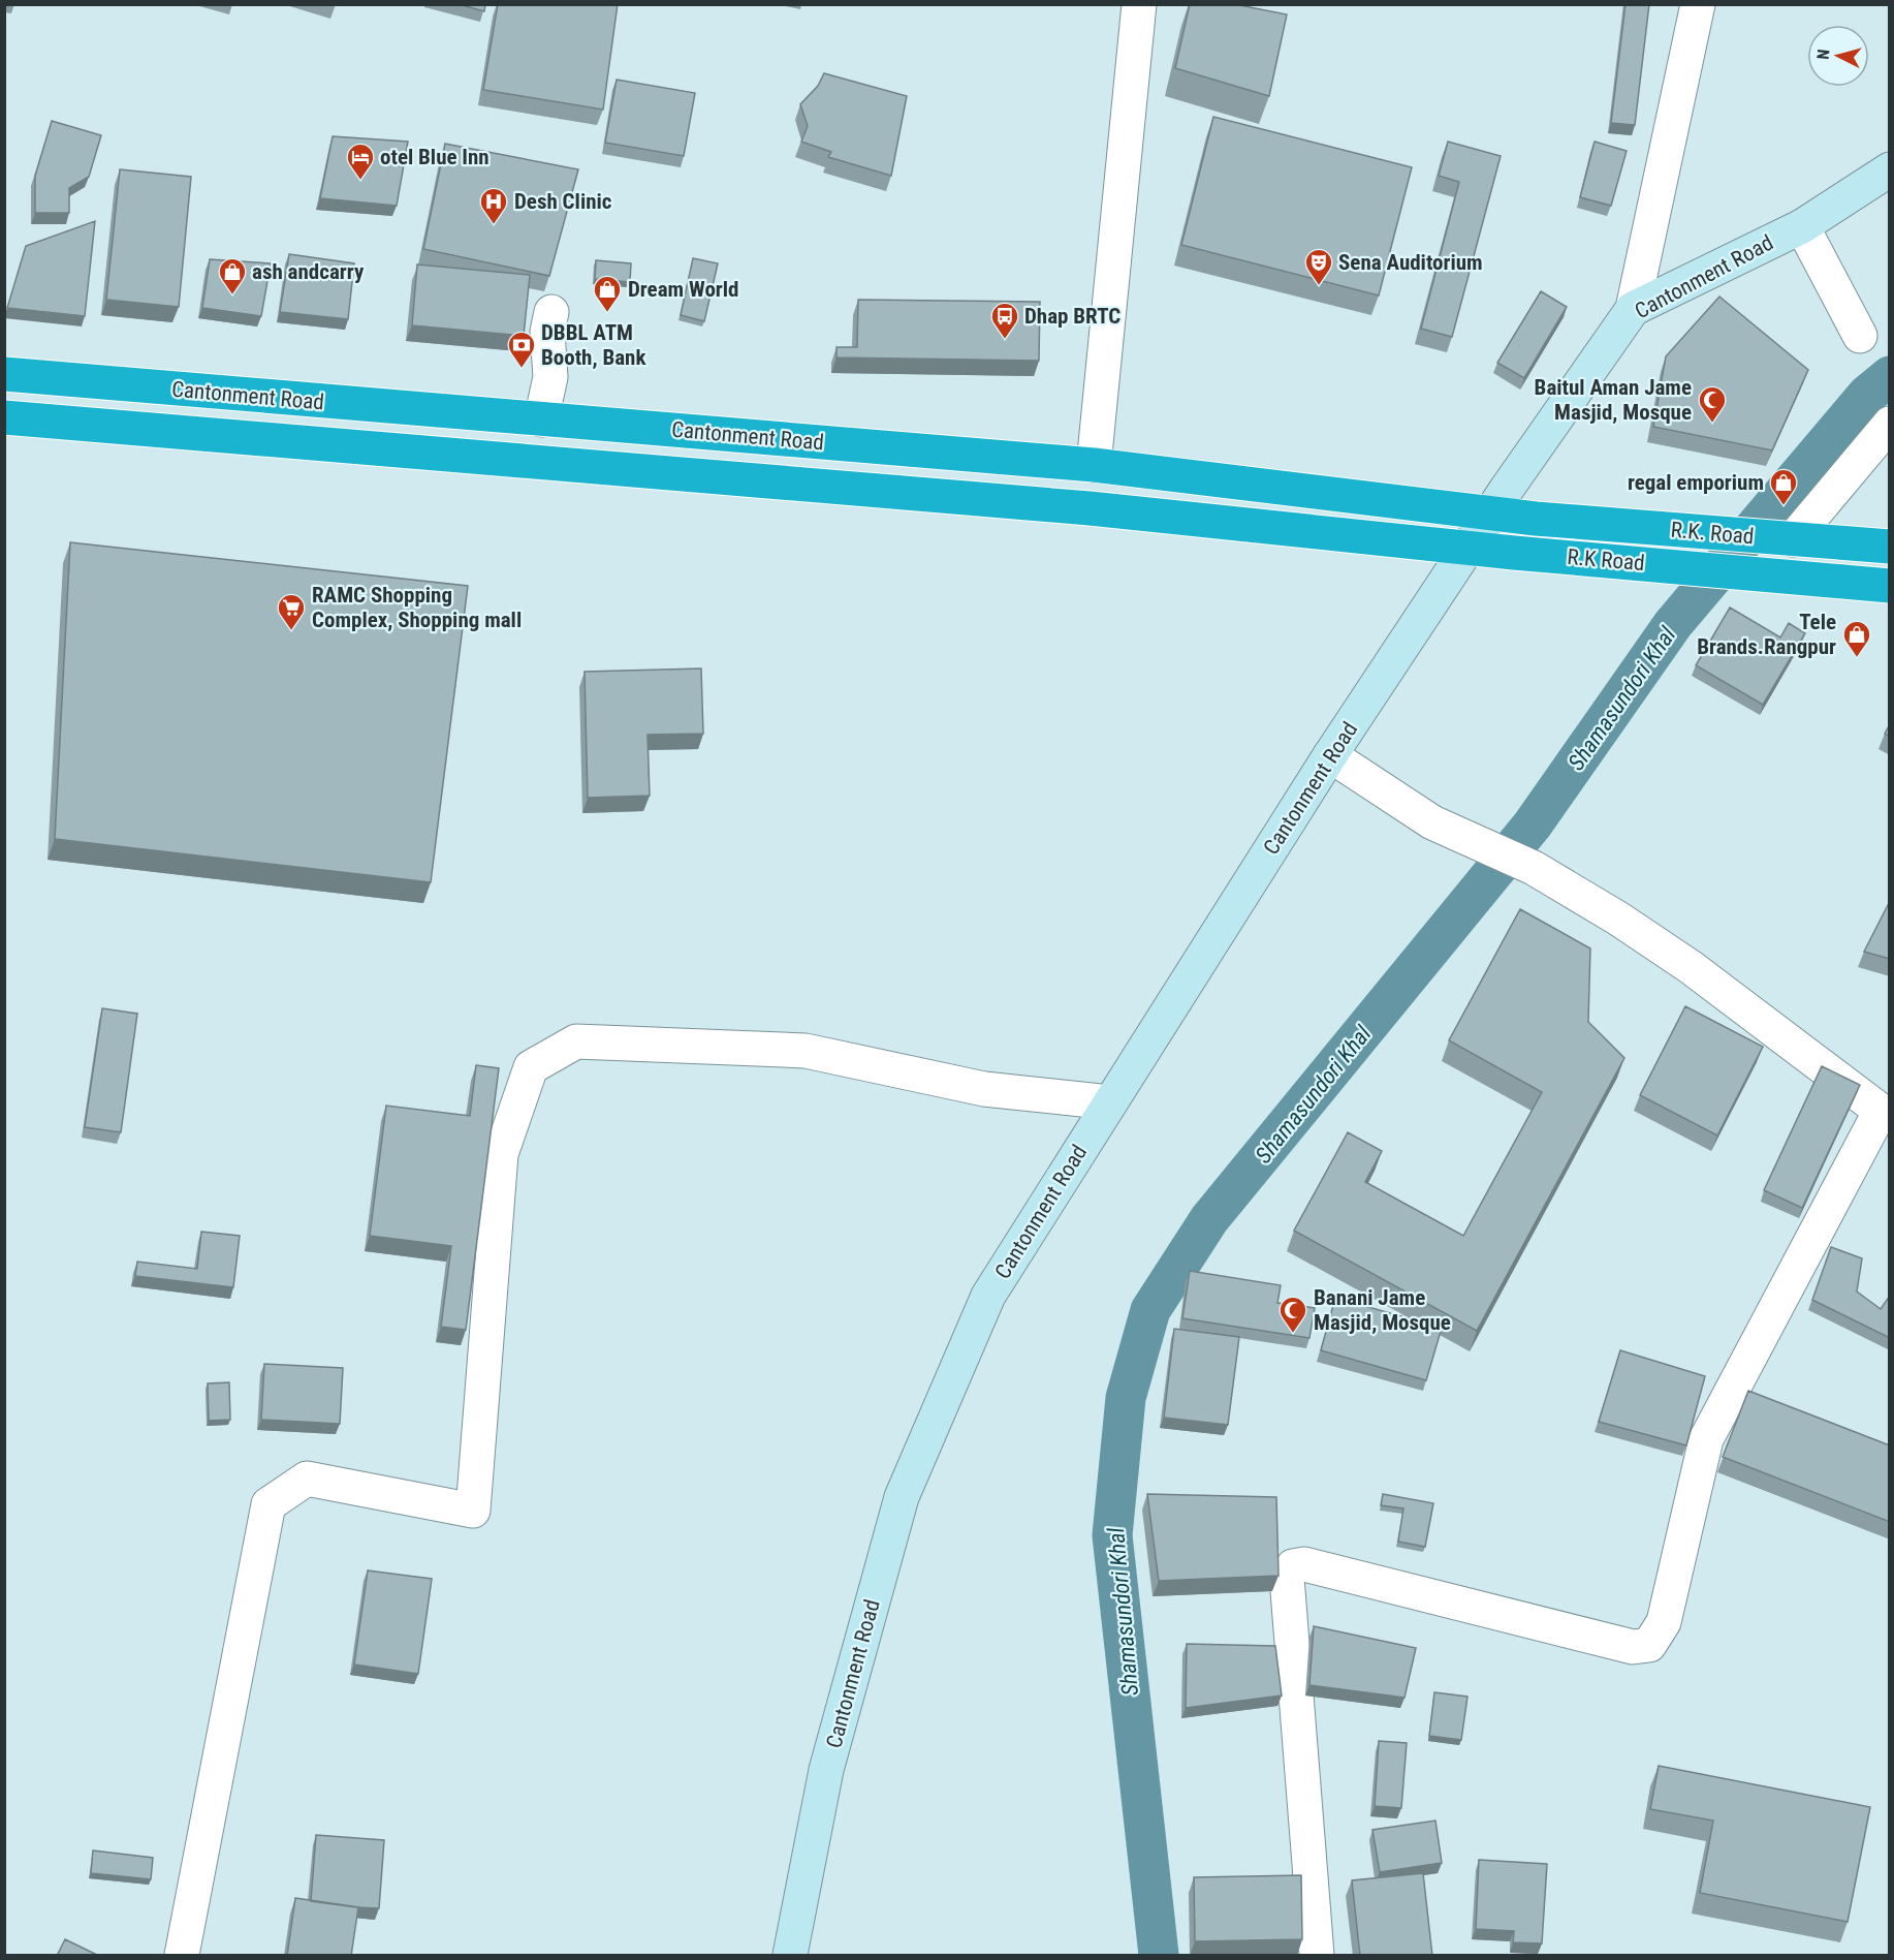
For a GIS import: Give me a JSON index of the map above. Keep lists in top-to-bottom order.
{
  "streets": {
    "highway": ["Cantonment Road", "R.K. Road", "R.K Road"]
  },
  "crossings": [
    ["Cantonment Road", "R.K. Road"],
    ["Cantonment Road", "R.K Road"],
    ["R.K. Road", "R.K Road"]
  ],
  "water": ["Shamasundori Khal"],
  "places": {
    "hotel": ["otel Blue Inn"],
    "hospital": ["Desh Clinic"],
    "theatre": ["Sena Auditorium"],
    "shop": [
      "ash andcarry",
      "Dream World",
      "regal emporium",
      "Tele Brands.Rangpur"
    ],
    "bus stop": ["Dhap BRTC"],
    "bank": ["DBBL ATM Booth, Bank"],
    "mosque": ["Baitul Aman Jame Masjid, Mosque", "Banani Jame Masjid, Mosque"],
    "supermarket": ["RAMC Shopping Complex, Shopping mall"]
  },
  "north": "left"
}
